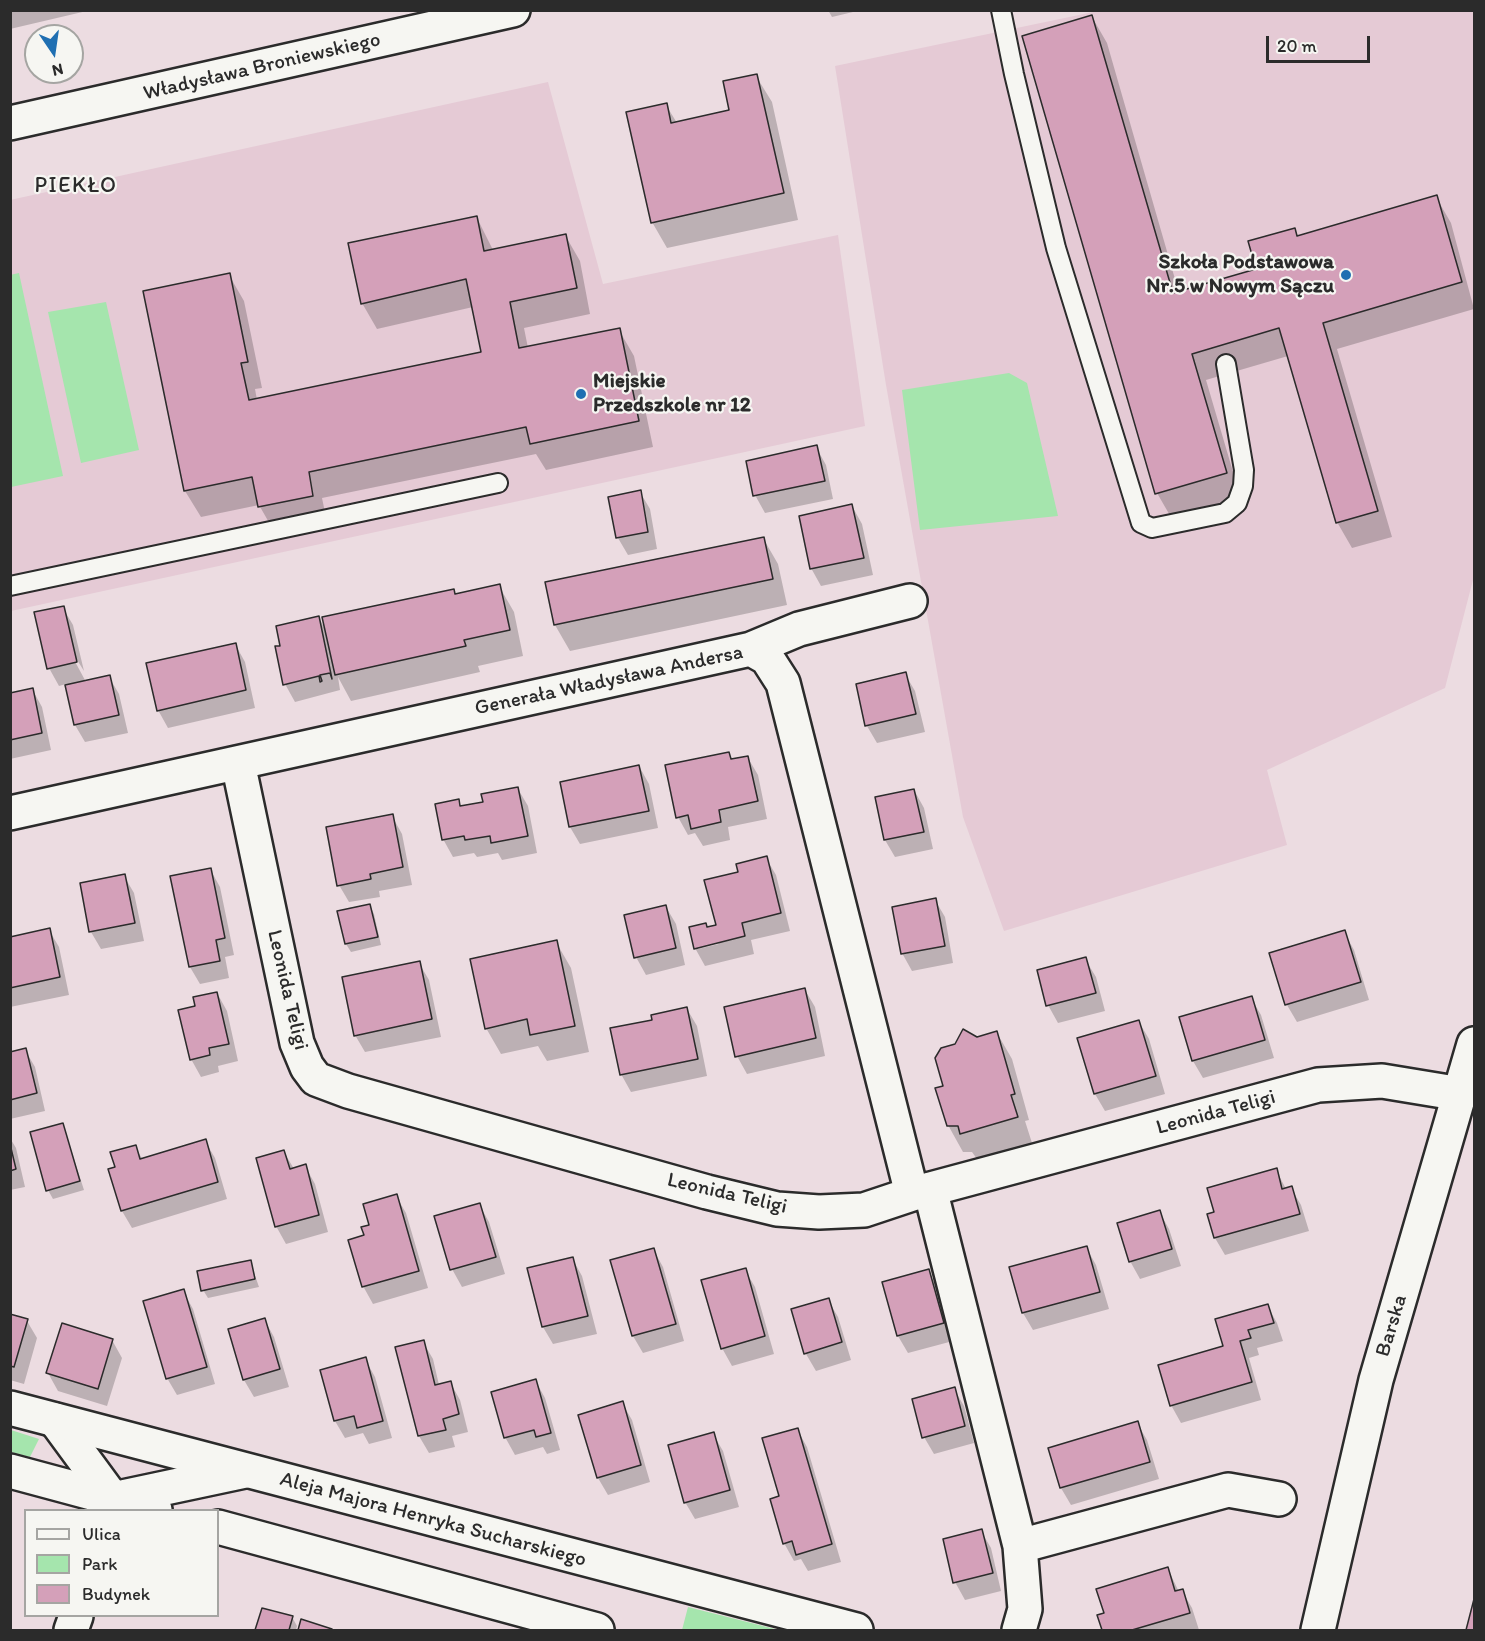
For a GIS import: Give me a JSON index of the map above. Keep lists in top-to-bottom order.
{
  "streets": {
    "street": [
      "Władysława Broniewskiego",
      "Generała Władysława Andersa",
      "Leonida Teligi",
      "Barska",
      "Aleja Majora Henryka Sucharskiego"
    ]
  },
  "crossings": [
    ["Generała Władysława Andersa", "Leonida Teligi"],
    ["Leonida Teligi", "Barska"]
  ],
  "districts": ["PIEKŁO"],
  "places": ["Szkoła Podstawowa Nr.5 w Nowym Sączu", "Miejskie Przedszkole nr 12"],
  "legend": ["Ulica", "Park", "Budynek"],
  "scale_bar": "20 m",
  "north": "bottom"
}
